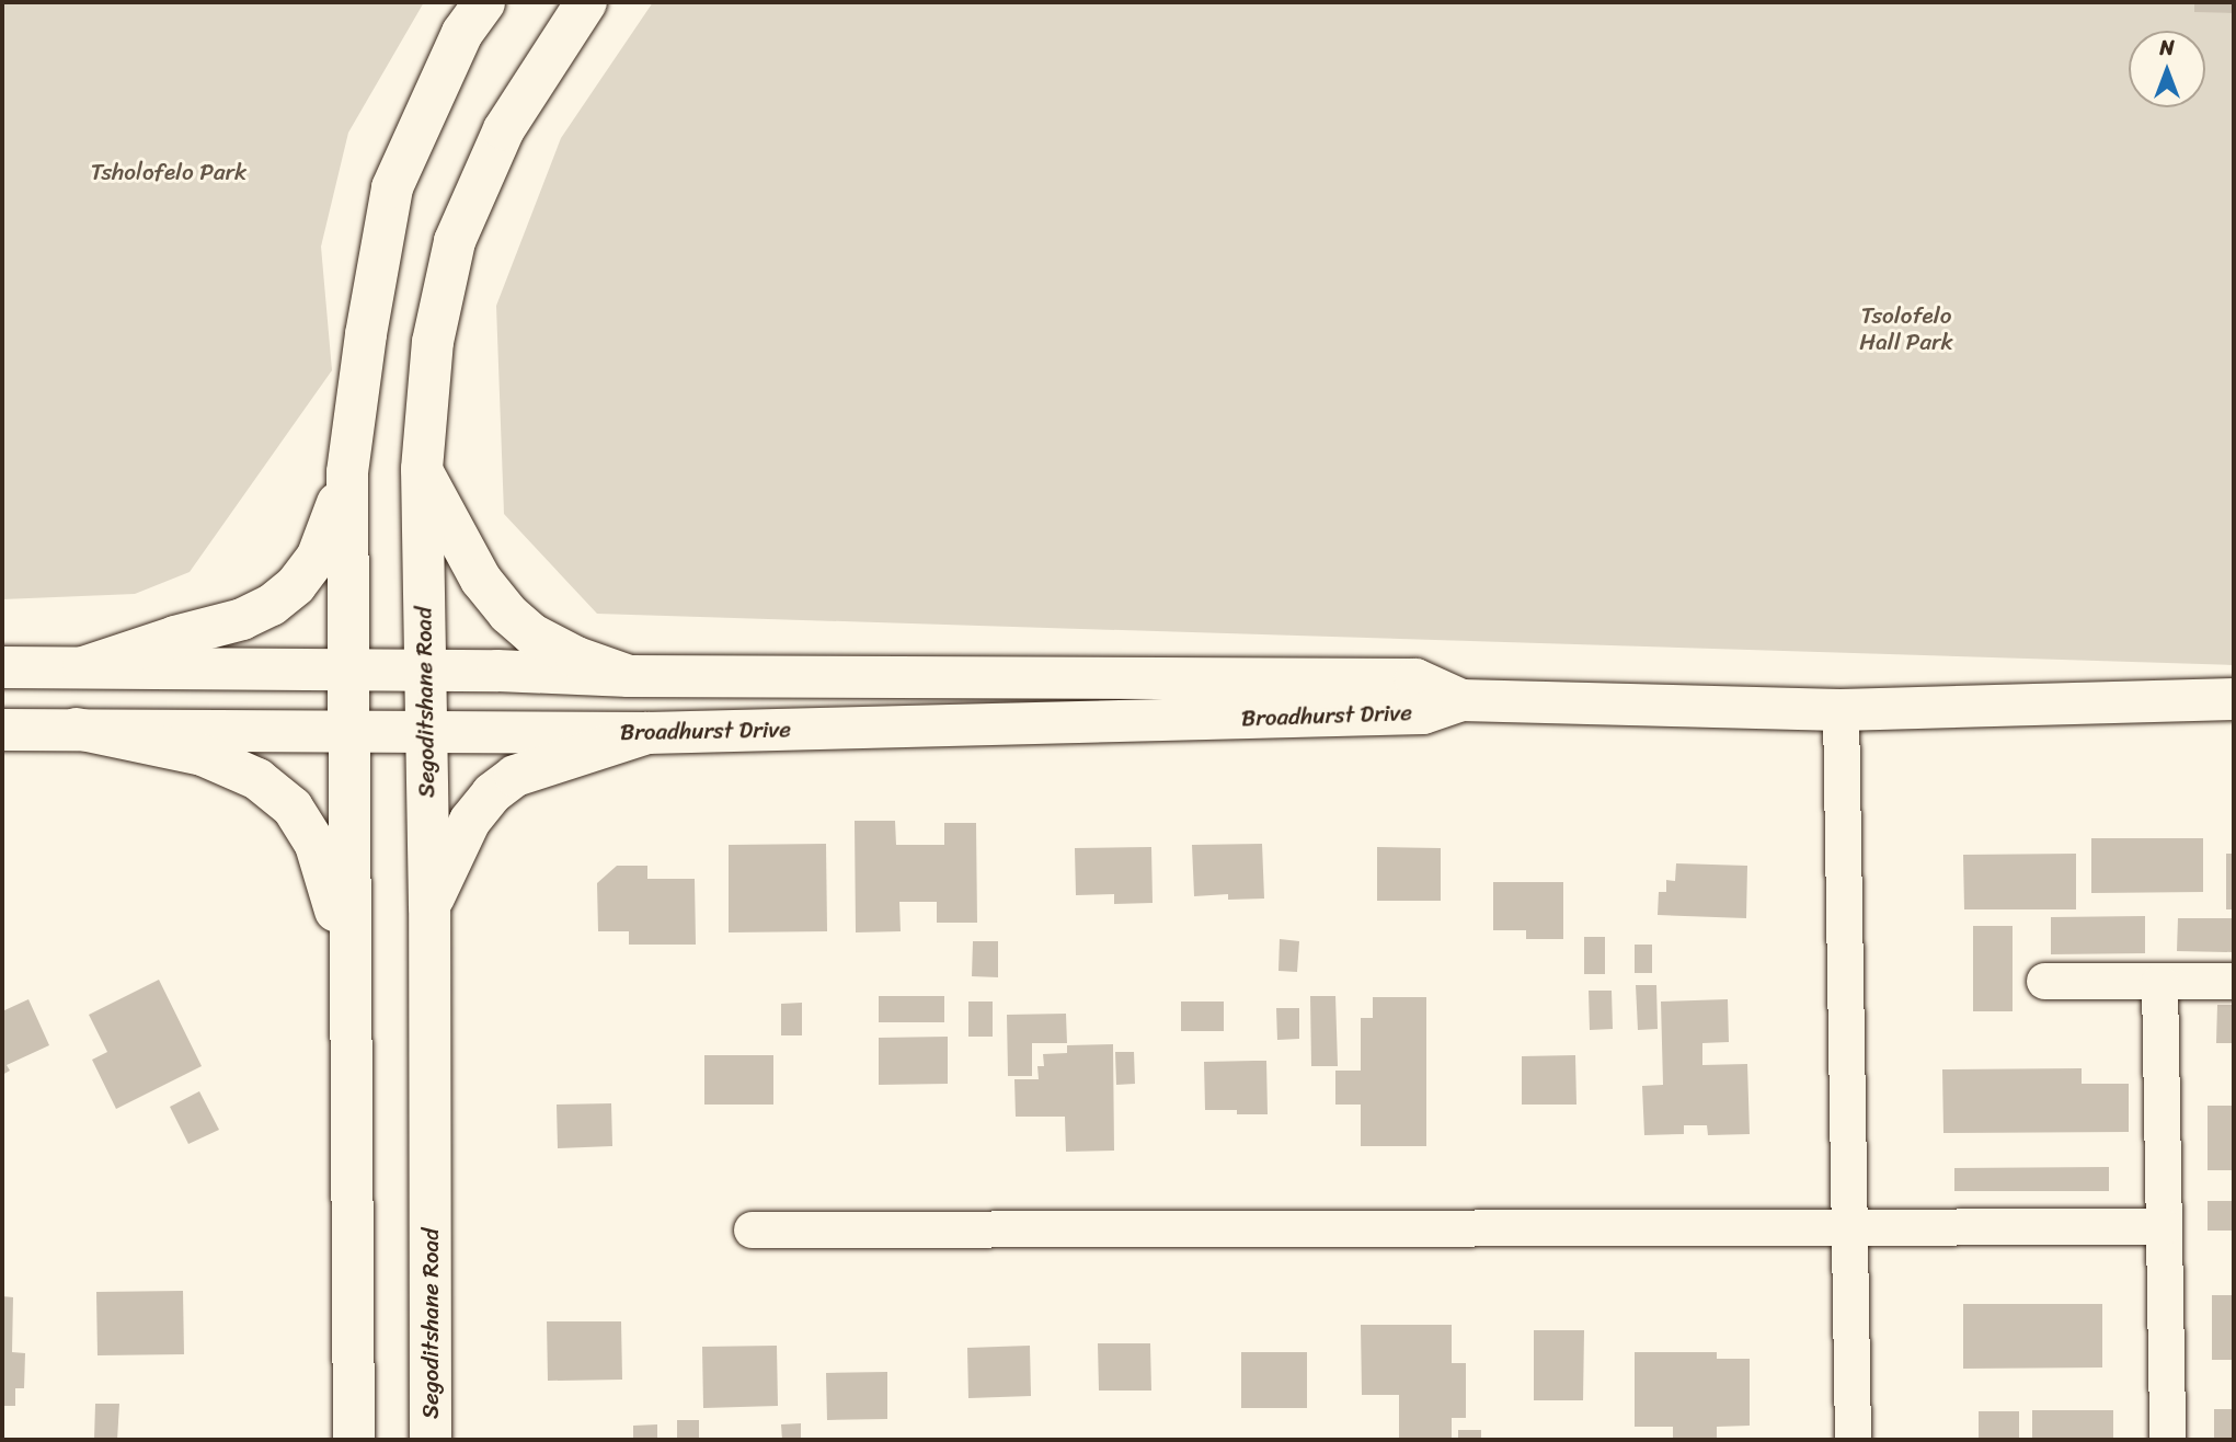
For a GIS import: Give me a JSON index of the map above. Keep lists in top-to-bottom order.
{
  "streets": {
    "main road": ["Segoditshane Road", "Broadhurst Drive"]
  },
  "crossings": [
    ["Segoditshane Road", "Broadhurst Drive"]
  ],
  "parks": ["Tsholofelo Park", "Tsolofelo Hall Park"],
  "north": "top"
}
